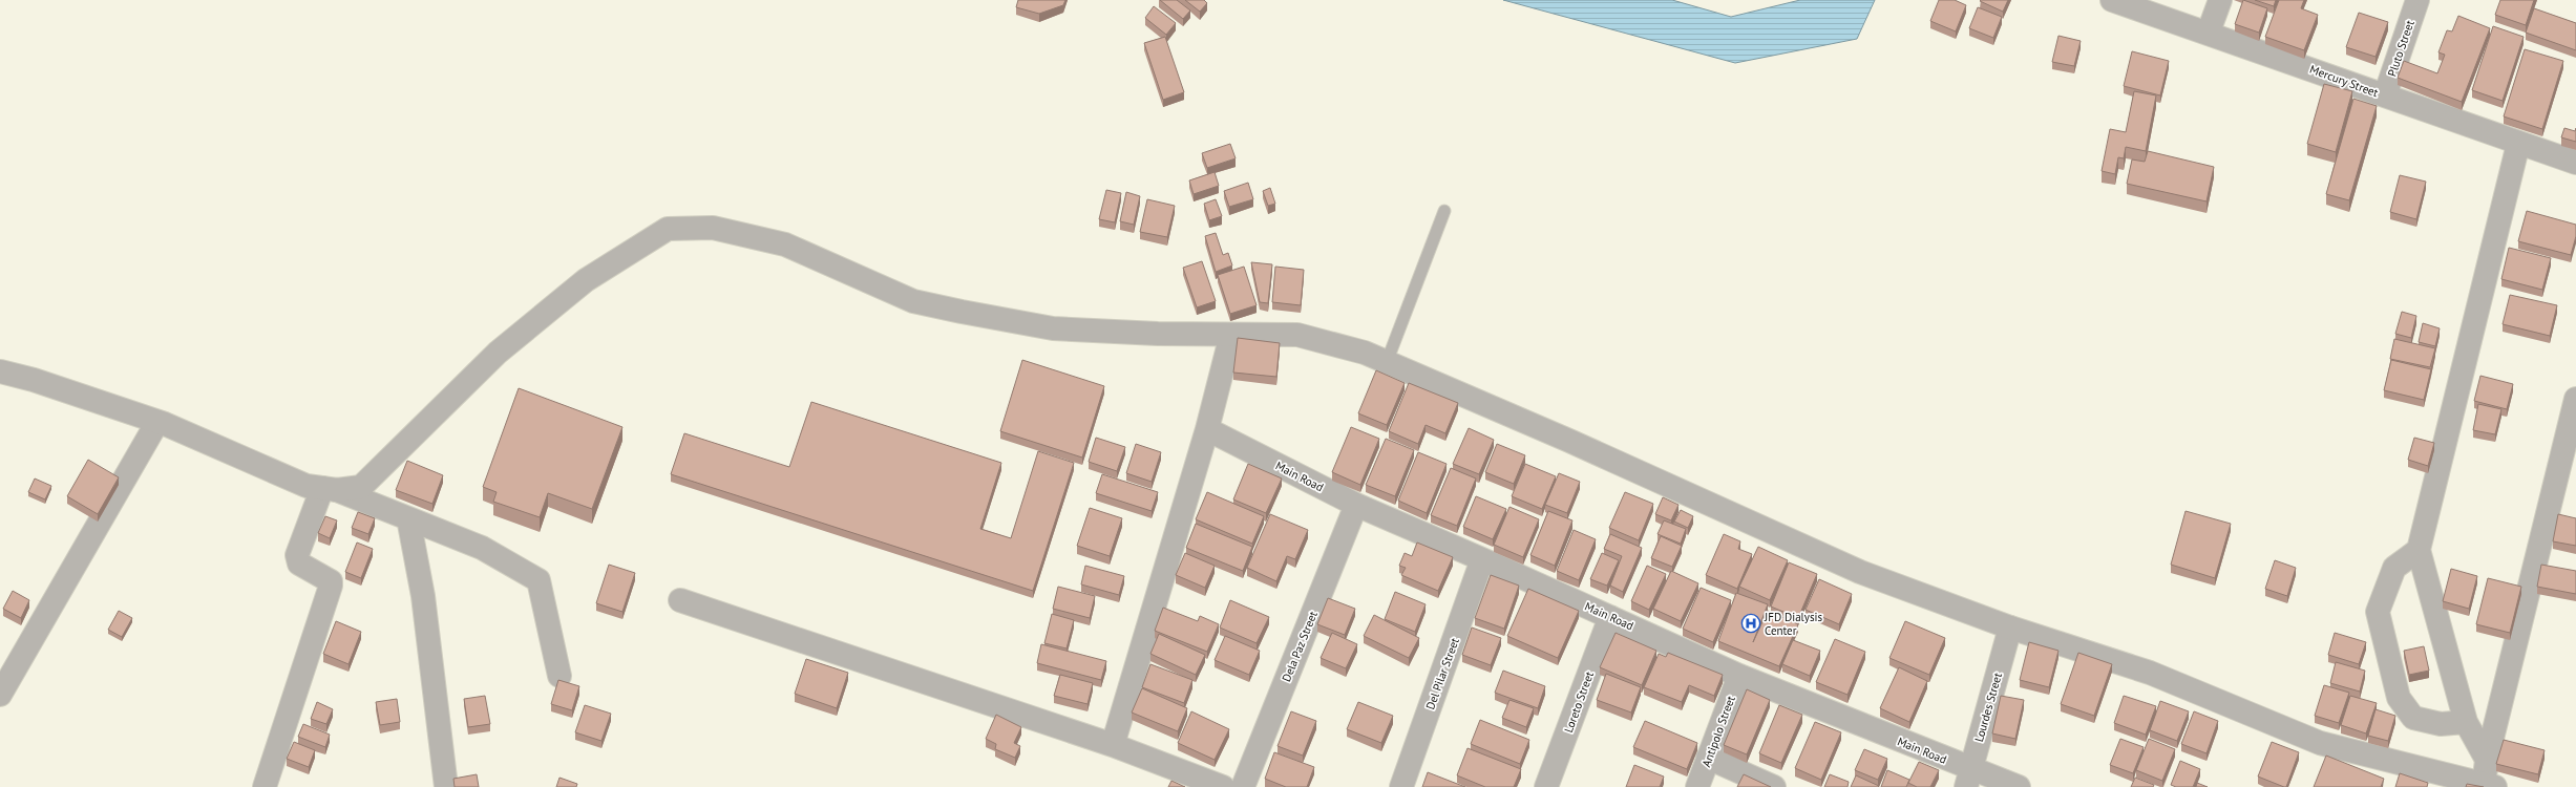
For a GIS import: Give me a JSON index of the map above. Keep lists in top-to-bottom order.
{
  "streets": {
    "street": [
      "Pluto Street",
      "Mercury Street",
      "Main Road",
      "Dela Paz Street",
      "Del Pilar Street",
      "Loreto Street",
      "Lourdes Street",
      "Antipolo Street"
    ]
  },
  "crossings": [
    ["Pluto Street", "Mercury Street"],
    ["Main Road", "Dela Paz Street"],
    ["Main Road", "Del Pilar Street"],
    ["Main Road", "Loreto Street"],
    ["Main Road", "Lourdes Street"],
    ["Main Road", "Antipolo Street"]
  ],
  "places": {
    "hospital": ["JFD Dialysis Center"]
  }
}
